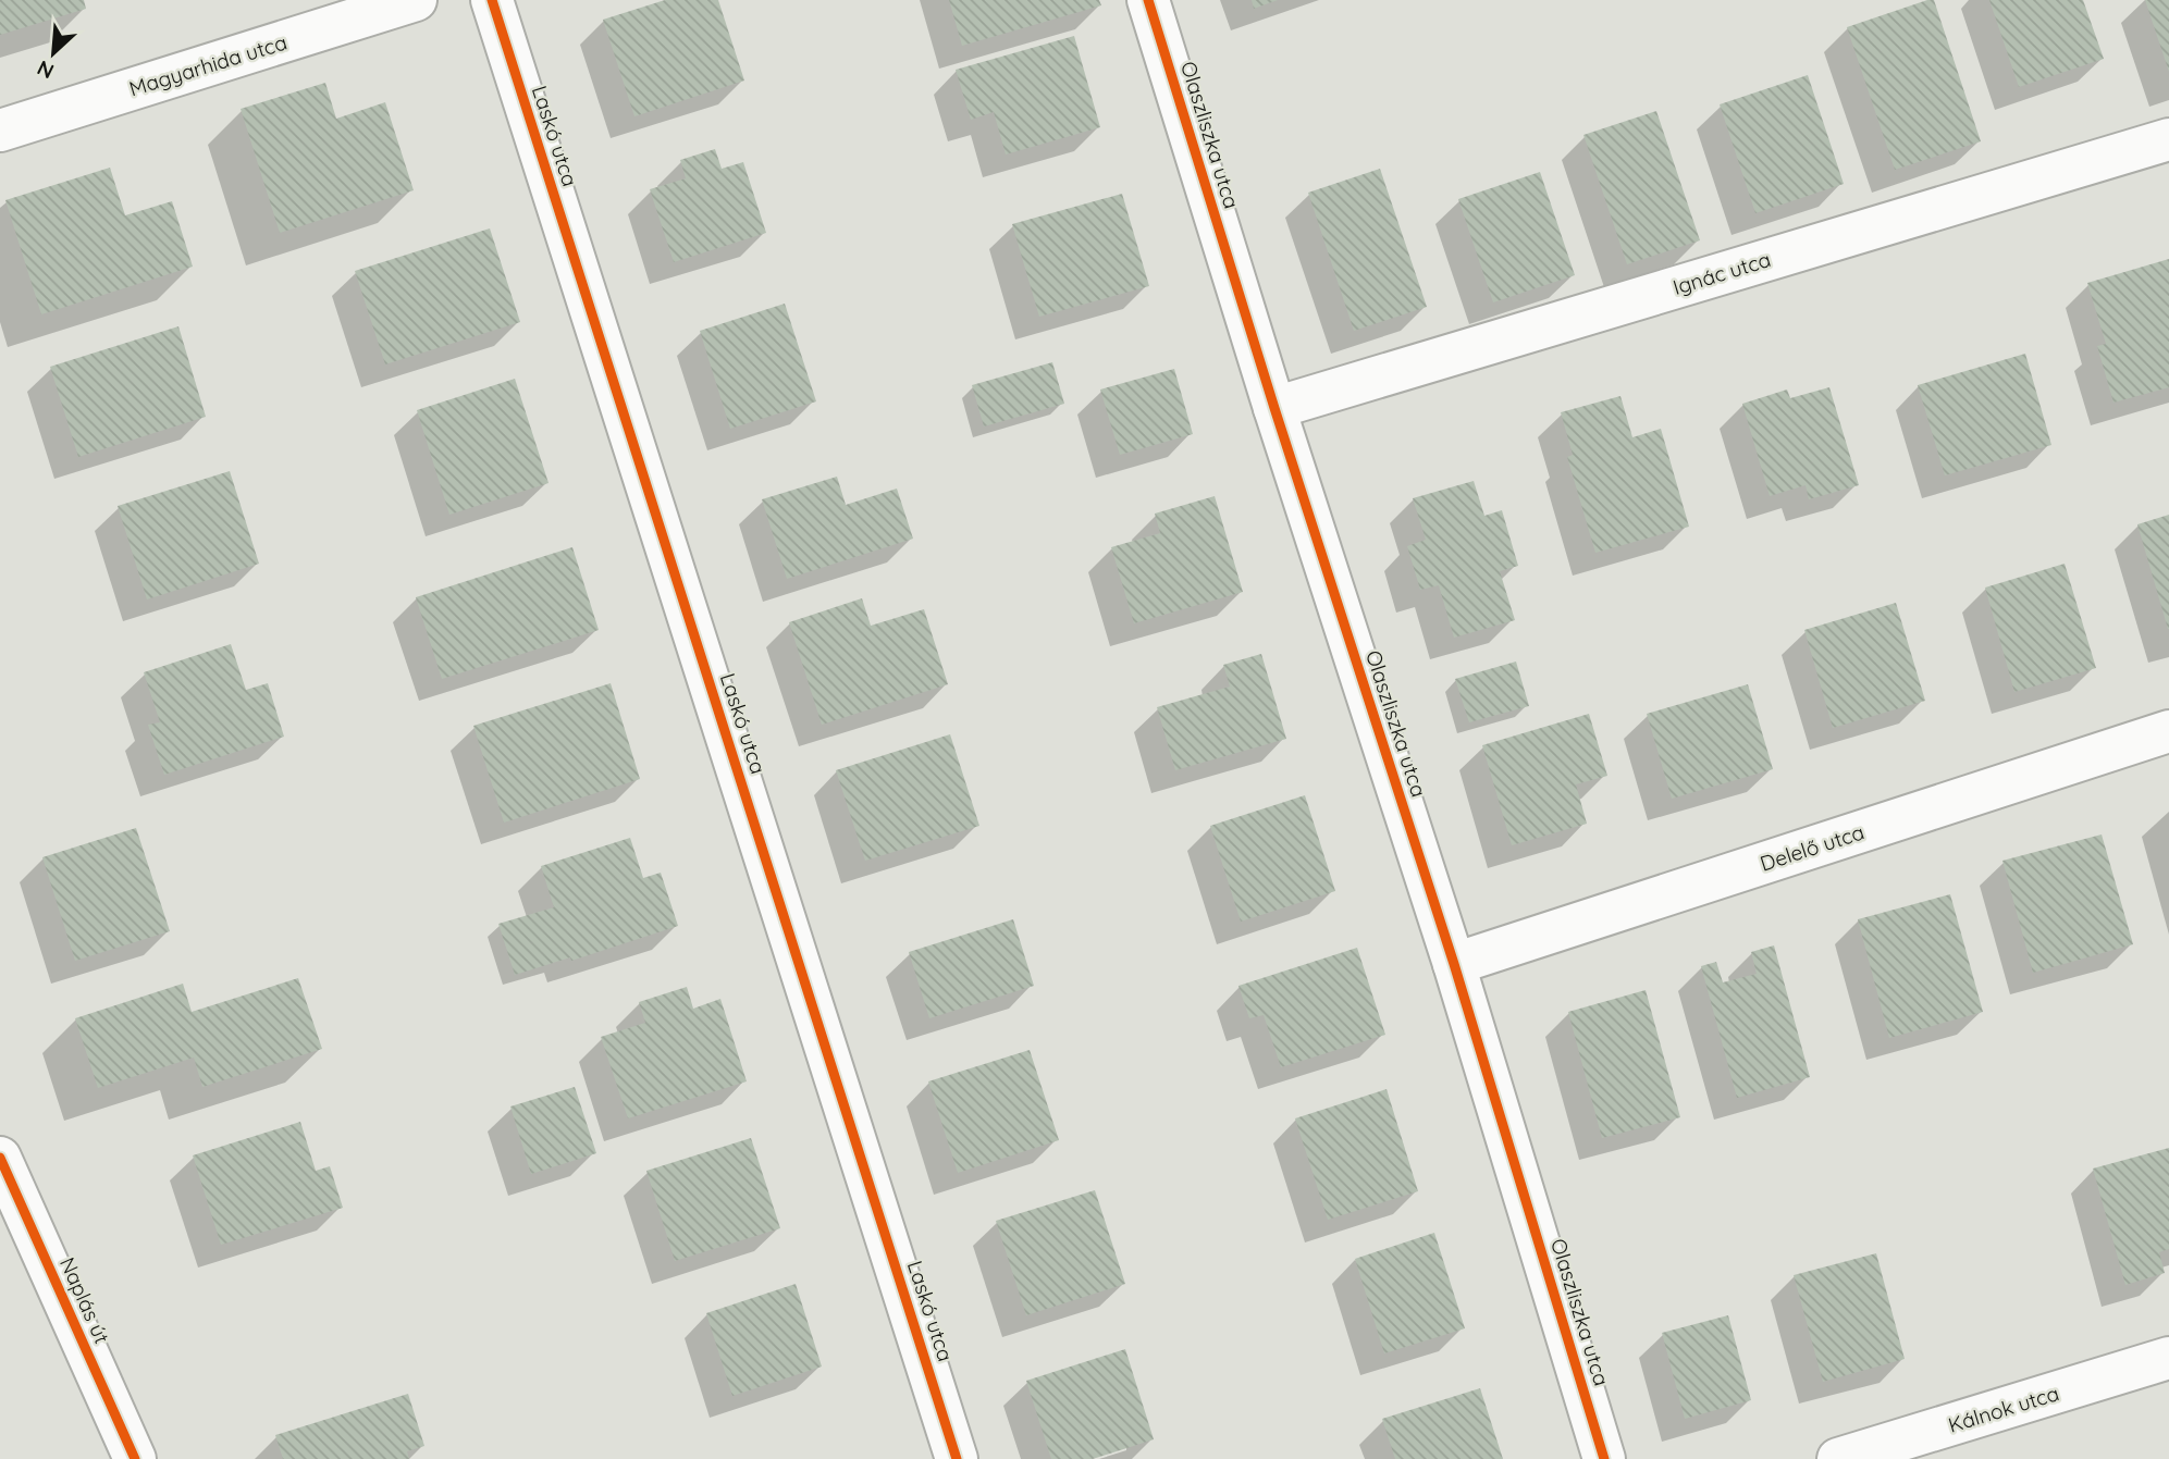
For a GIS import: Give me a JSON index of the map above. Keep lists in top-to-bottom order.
{
  "streets": {
    "street": [
      "Magyarhida utca",
      "Olaszliszka utca",
      "Laskó utca",
      "Ignác utca",
      "Delelő utca",
      "Naplás út",
      "Kálnok utca"
    ]
  },
  "crossings": [
    ["Olaszliszka utca", "Ignác utca"],
    ["Olaszliszka utca", "Delelő utca"]
  ],
  "north": "bottom left"
}
